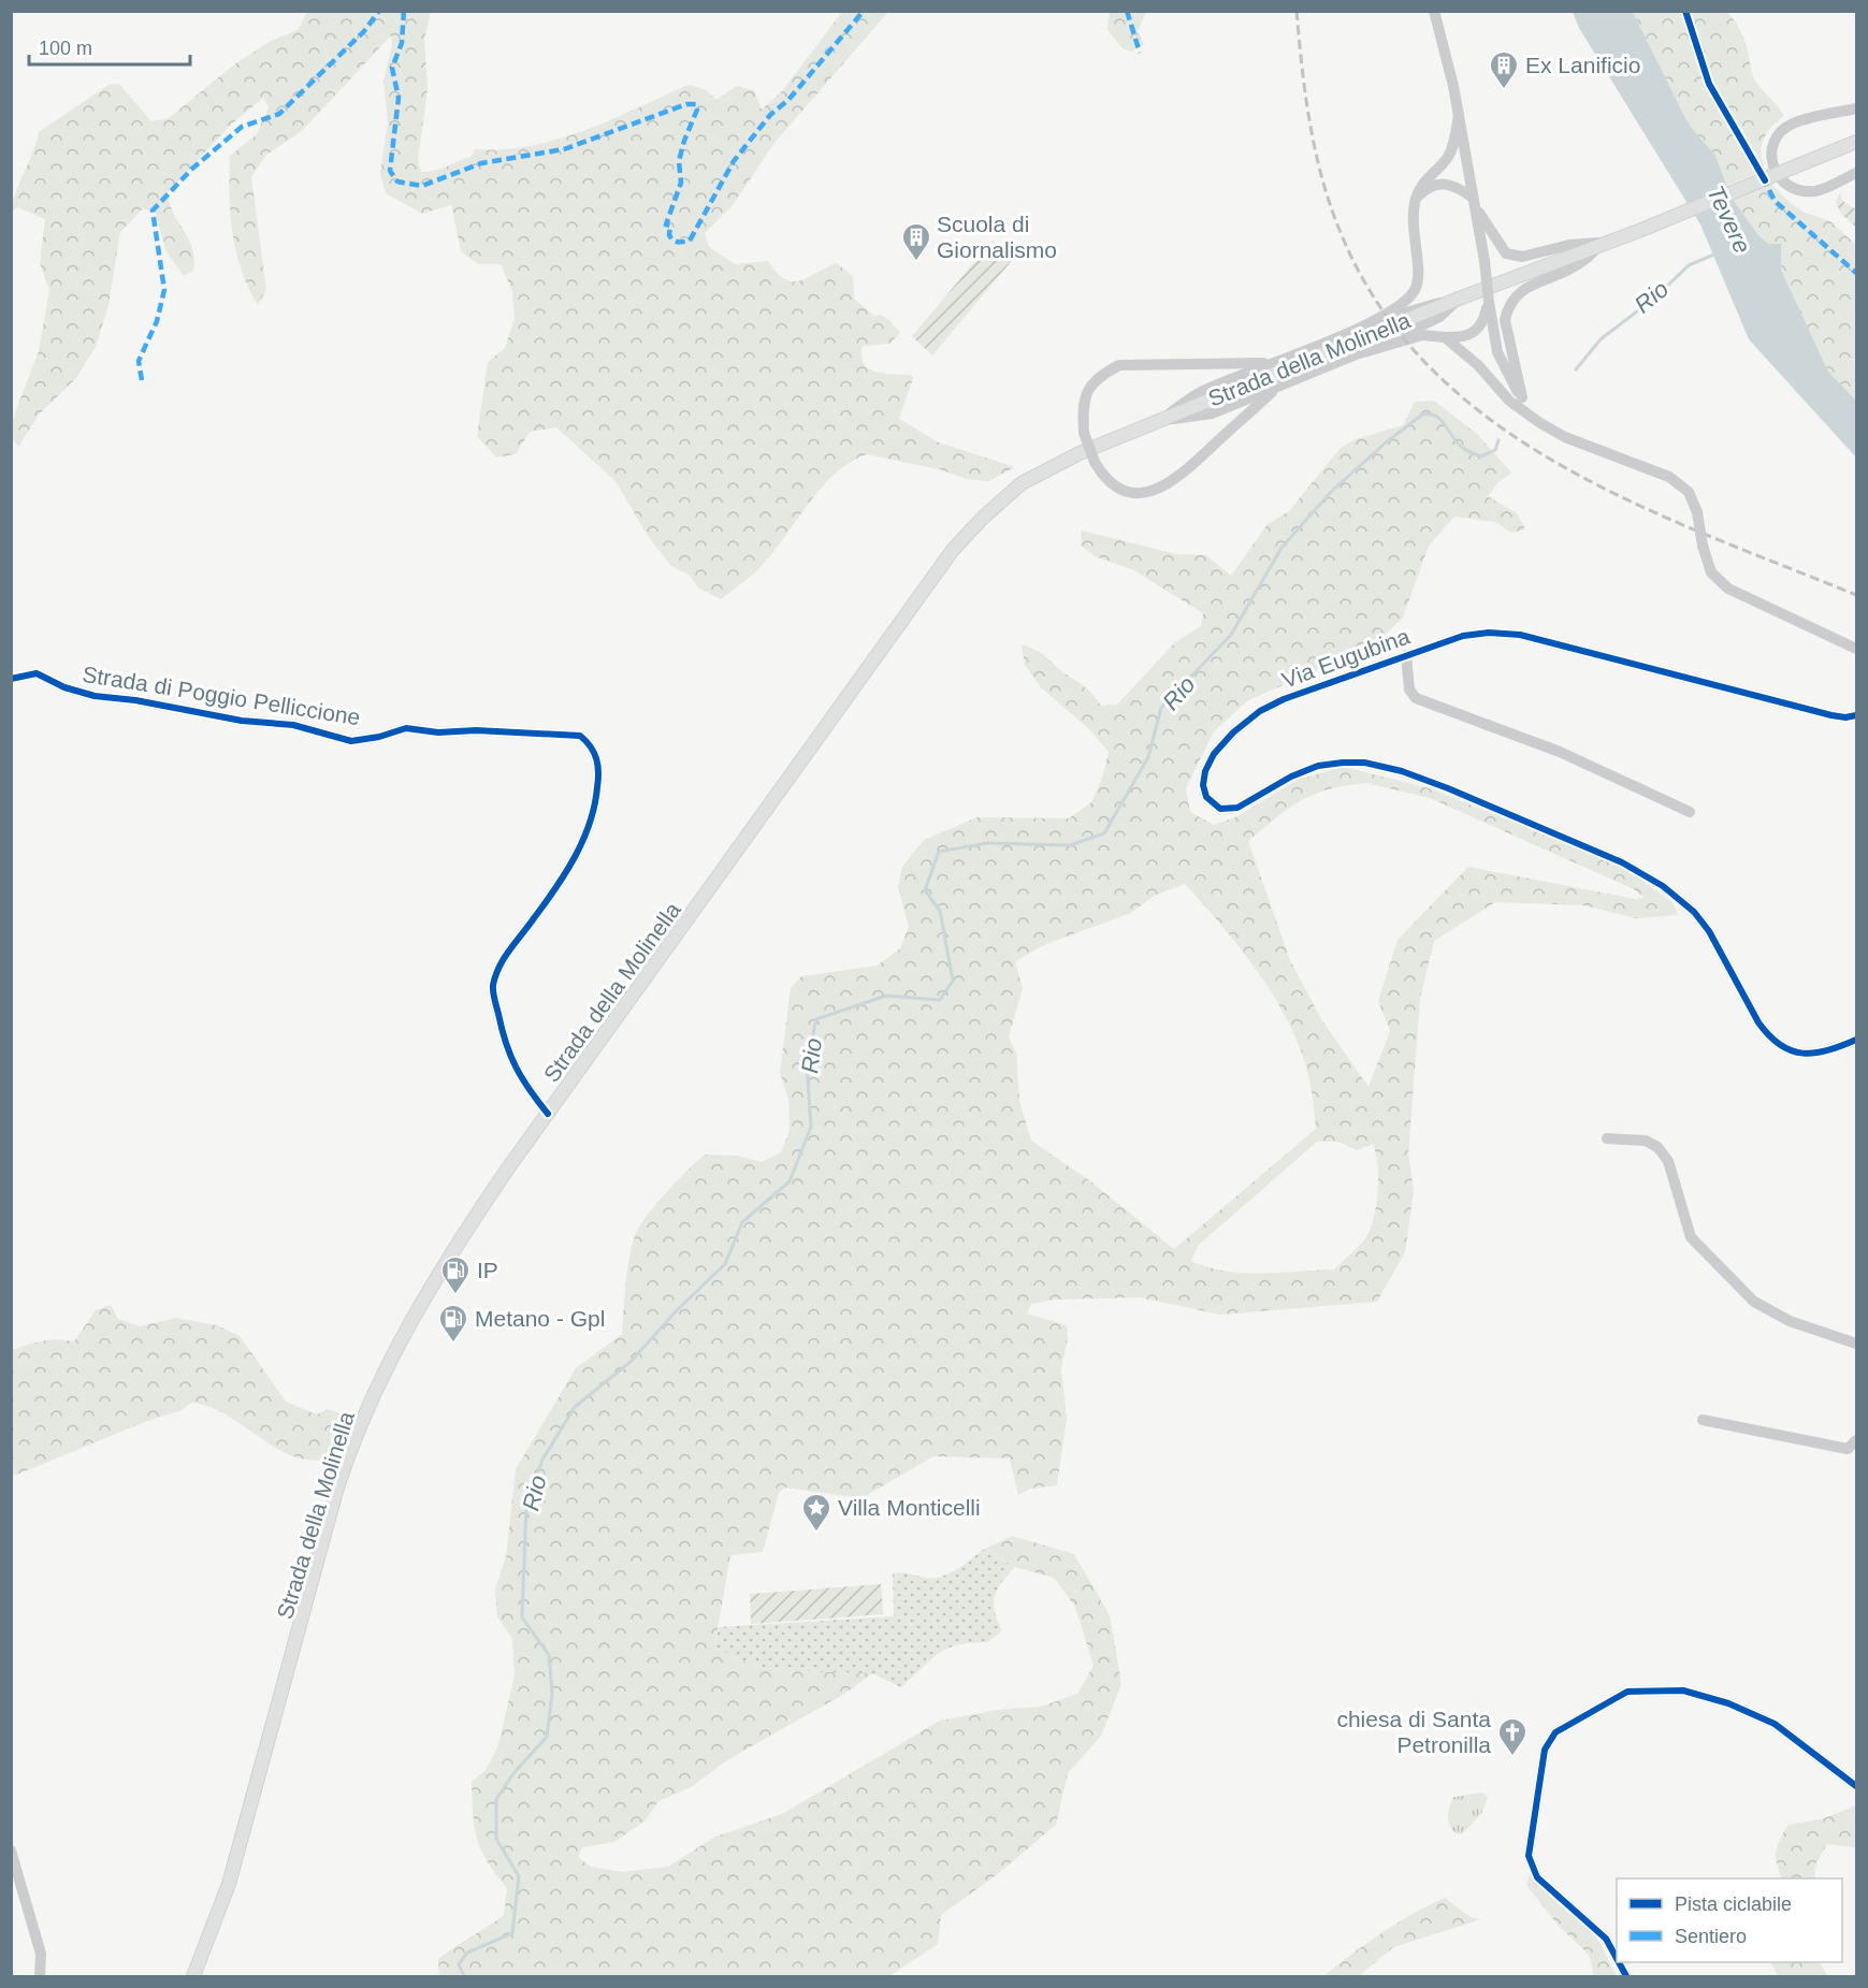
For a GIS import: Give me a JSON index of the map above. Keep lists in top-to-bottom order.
{
  "streets": {
    "main road": ["Strada della Molinella"],
    "street": ["Via Eugubina", "Strada di Poggio Pelliccione"]
  },
  "crossings": [
    ["Strada della Molinella", "Strada di Poggio Pelliccione"]
  ],
  "water": ["Tevere", "Rio"],
  "places": {
    "building": ["Ex Lanificio", "Scuola di Giornalismo"],
    "fuel station": ["IP", "Metano - Gpl"],
    "place": ["Villa Monticelli"],
    "church": ["chiesa di Santa Petronilla"]
  },
  "legend": ["Pista ciclabile", "Sentiero"],
  "scale_bar": "100 m"
}
